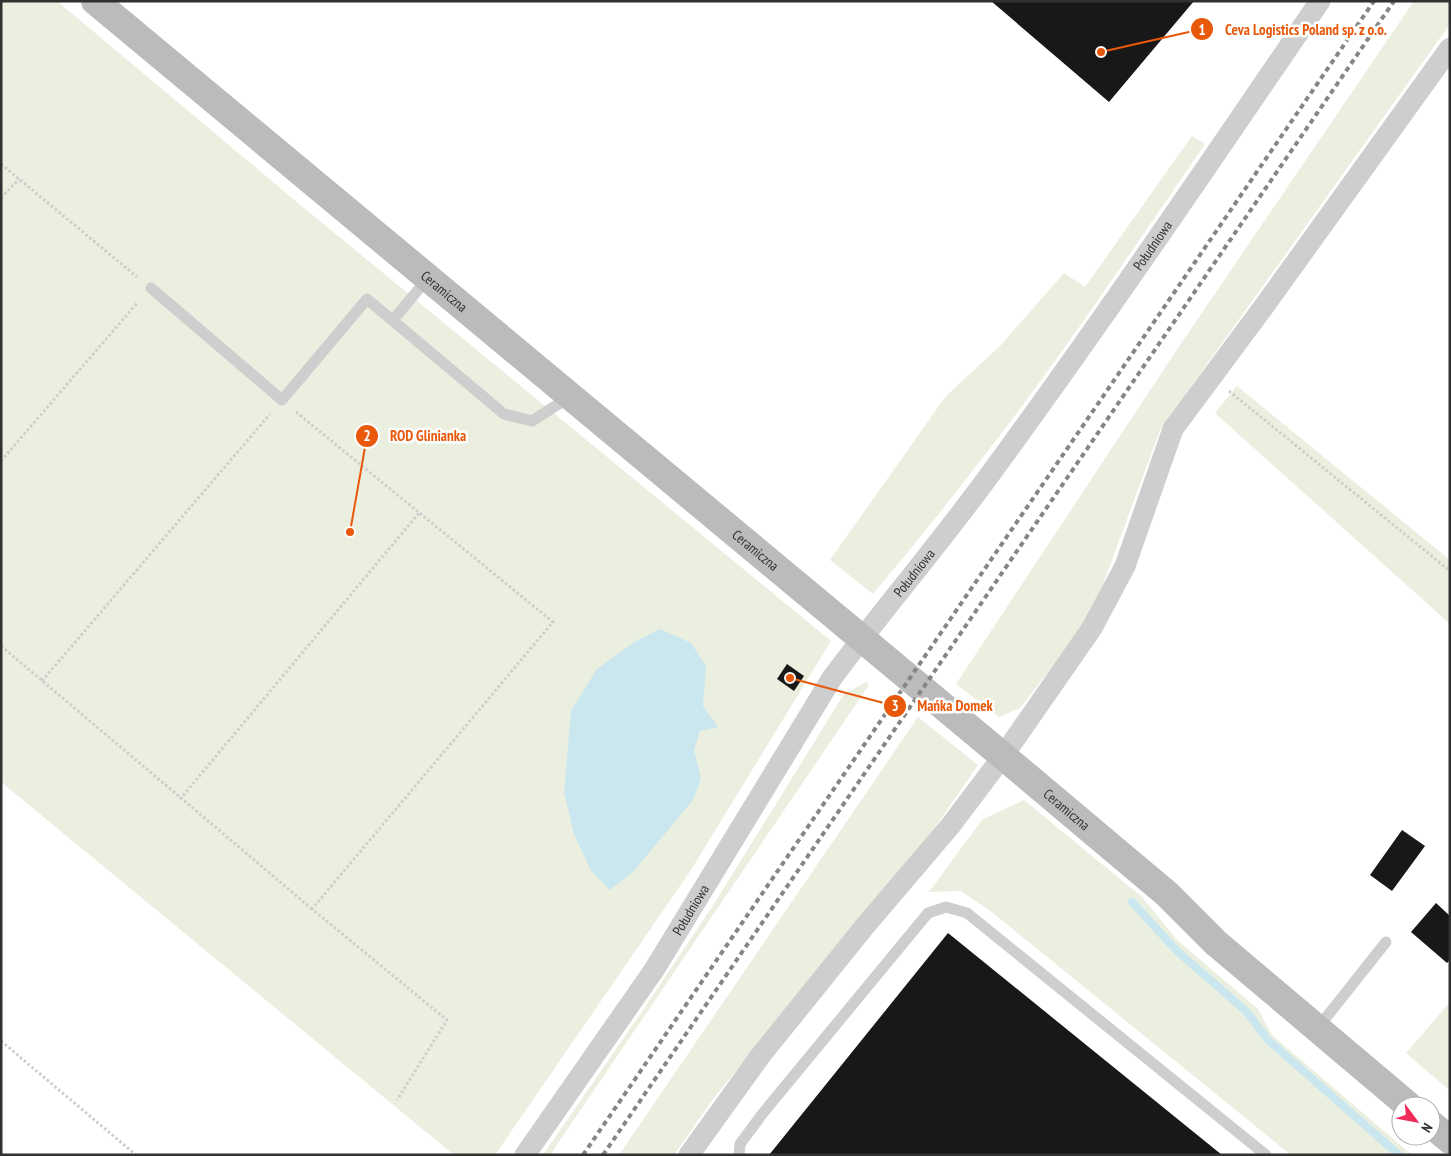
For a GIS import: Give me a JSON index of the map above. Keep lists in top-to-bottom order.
{
  "streets": {
    "main road": ["Ceramiczna"],
    "street": ["Południowa"]
  },
  "crossings": [
    ["Południowa", "Ceramiczna"]
  ],
  "places": ["Ceva Logistics Poland sp. z o.o.", "ROD Glinianka", "Mańka Domek"],
  "north": "bottom right"
}
